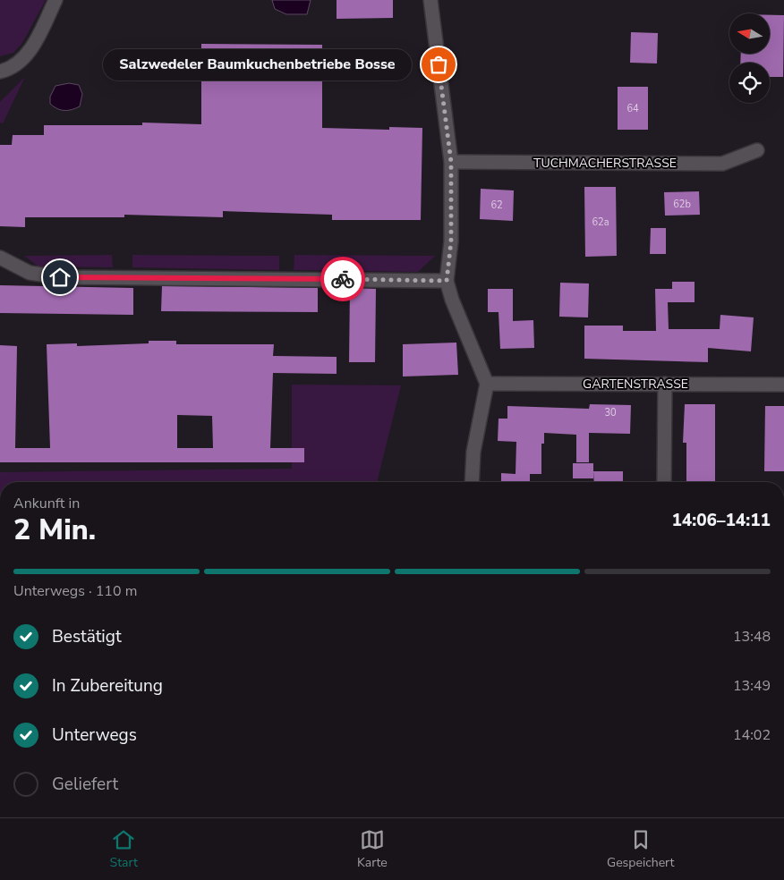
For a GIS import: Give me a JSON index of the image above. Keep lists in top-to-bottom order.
{
  "streets": {
    "street": ["TUCHMACHERSTRASSE", "GARTENSTRASSE"]
  },
  "places": ["Salzwedeler Baumkuchenbetriebe Bosse"],
  "house_numbers": [
    "64",
    "62b",
    "62",
    "62a",
    "30"
  ],
  "north": "left",
  "page": {
    "bubble": "Salzwedeler Baumkuchenbetriebe Bosse",
    "heading": ["2 Min.", "Ankunft in", "14:06–14:11"],
    "bar": "Unterwegs · 110 m",
    "list": [
      ["Bestätigt", "13:48"],
      ["In Zubereitung", "13:49"],
      ["Unterwegs", "14:02"],
      "Geliefert"
    ],
    "tabs": ["Start", "Karte", "Gespeichert"]
  }
}
